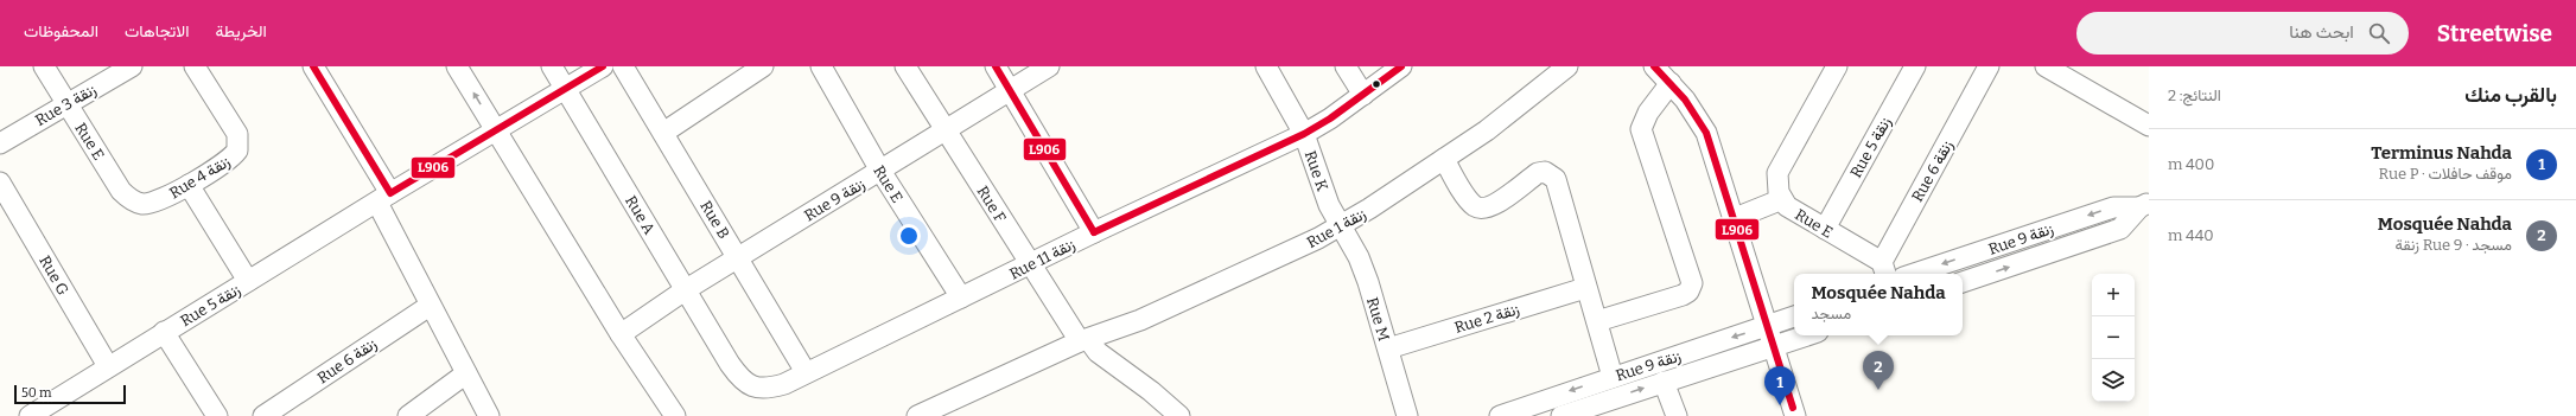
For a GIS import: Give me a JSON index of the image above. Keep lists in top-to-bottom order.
{
  "streets": {
    "street": [
      "Rue 3 زنقة",
      "Rue E",
      "Rue 5 زنقة",
      "Rue K",
      "Rue 6 زنقة",
      "Rue 4 زنقة",
      "Rue 9 زنقة",
      "Rue F",
      "Rue A",
      "Rue B",
      "Rue 1 زنقة",
      "Rue 11 زنقة",
      "Rue G",
      "Rue 2 زنقة",
      "Rue M"
    ]
  },
  "crossings": [
    ["Rue 3 زنقة", "Rue E"],
    ["Rue E", "Rue 5 زنقة"],
    ["Rue E", "Rue 6 زنقة"],
    ["Rue E", "Rue 4 زنقة"],
    ["Rue E", "Rue 9 زنقة"],
    ["Rue E", "Rue 11 زنقة"],
    ["Rue 5 زنقة", "Rue G"],
    ["Rue K", "Rue 1 زنقة"],
    ["Rue K", "Rue 11 زنقة"],
    ["Rue K", "Rue M"],
    ["Rue 9 زنقة", "Rue F"],
    ["Rue 9 زنقة", "Rue A"],
    ["Rue 9 زنقة", "Rue B"],
    ["Rue F", "Rue 1 زنقة"],
    ["Rue F", "Rue 11 زنقة"],
    ["Rue A", "Rue 11 زنقة"],
    ["Rue B", "Rue 11 زنقة"],
    ["Rue 1 زنقة", "Rue M"],
    ["Rue 2 زنقة", "Rue M"]
  ],
  "lines": ["transit line L906"],
  "scale_bar": "50 m",
  "page": {
    "header": "Streetwise",
    "search": "ابحث هنا",
    "nav": ["الخريطة", "الاتجاهات", "المحفوظات"],
    "heading": ["بالقرب منك", "النتائج: 2"],
    "list": [
      {
        "mark": "1",
        "name": "Terminus Nahda",
        "note": "موقف حافلات · Rue P",
        "value": "400 m"
      },
      {
        "mark": "2",
        "name": "Mosquée Nahda",
        "note": "مسجد · Rue 9 زنقة",
        "value": "440 m"
      }
    ],
    "map_buttons": ["+", "−"],
    "popup": ["Mosquée Nahda", "مسجد"],
    "pins": ["2", "1"],
    "scale": "50 m"
  }
}
